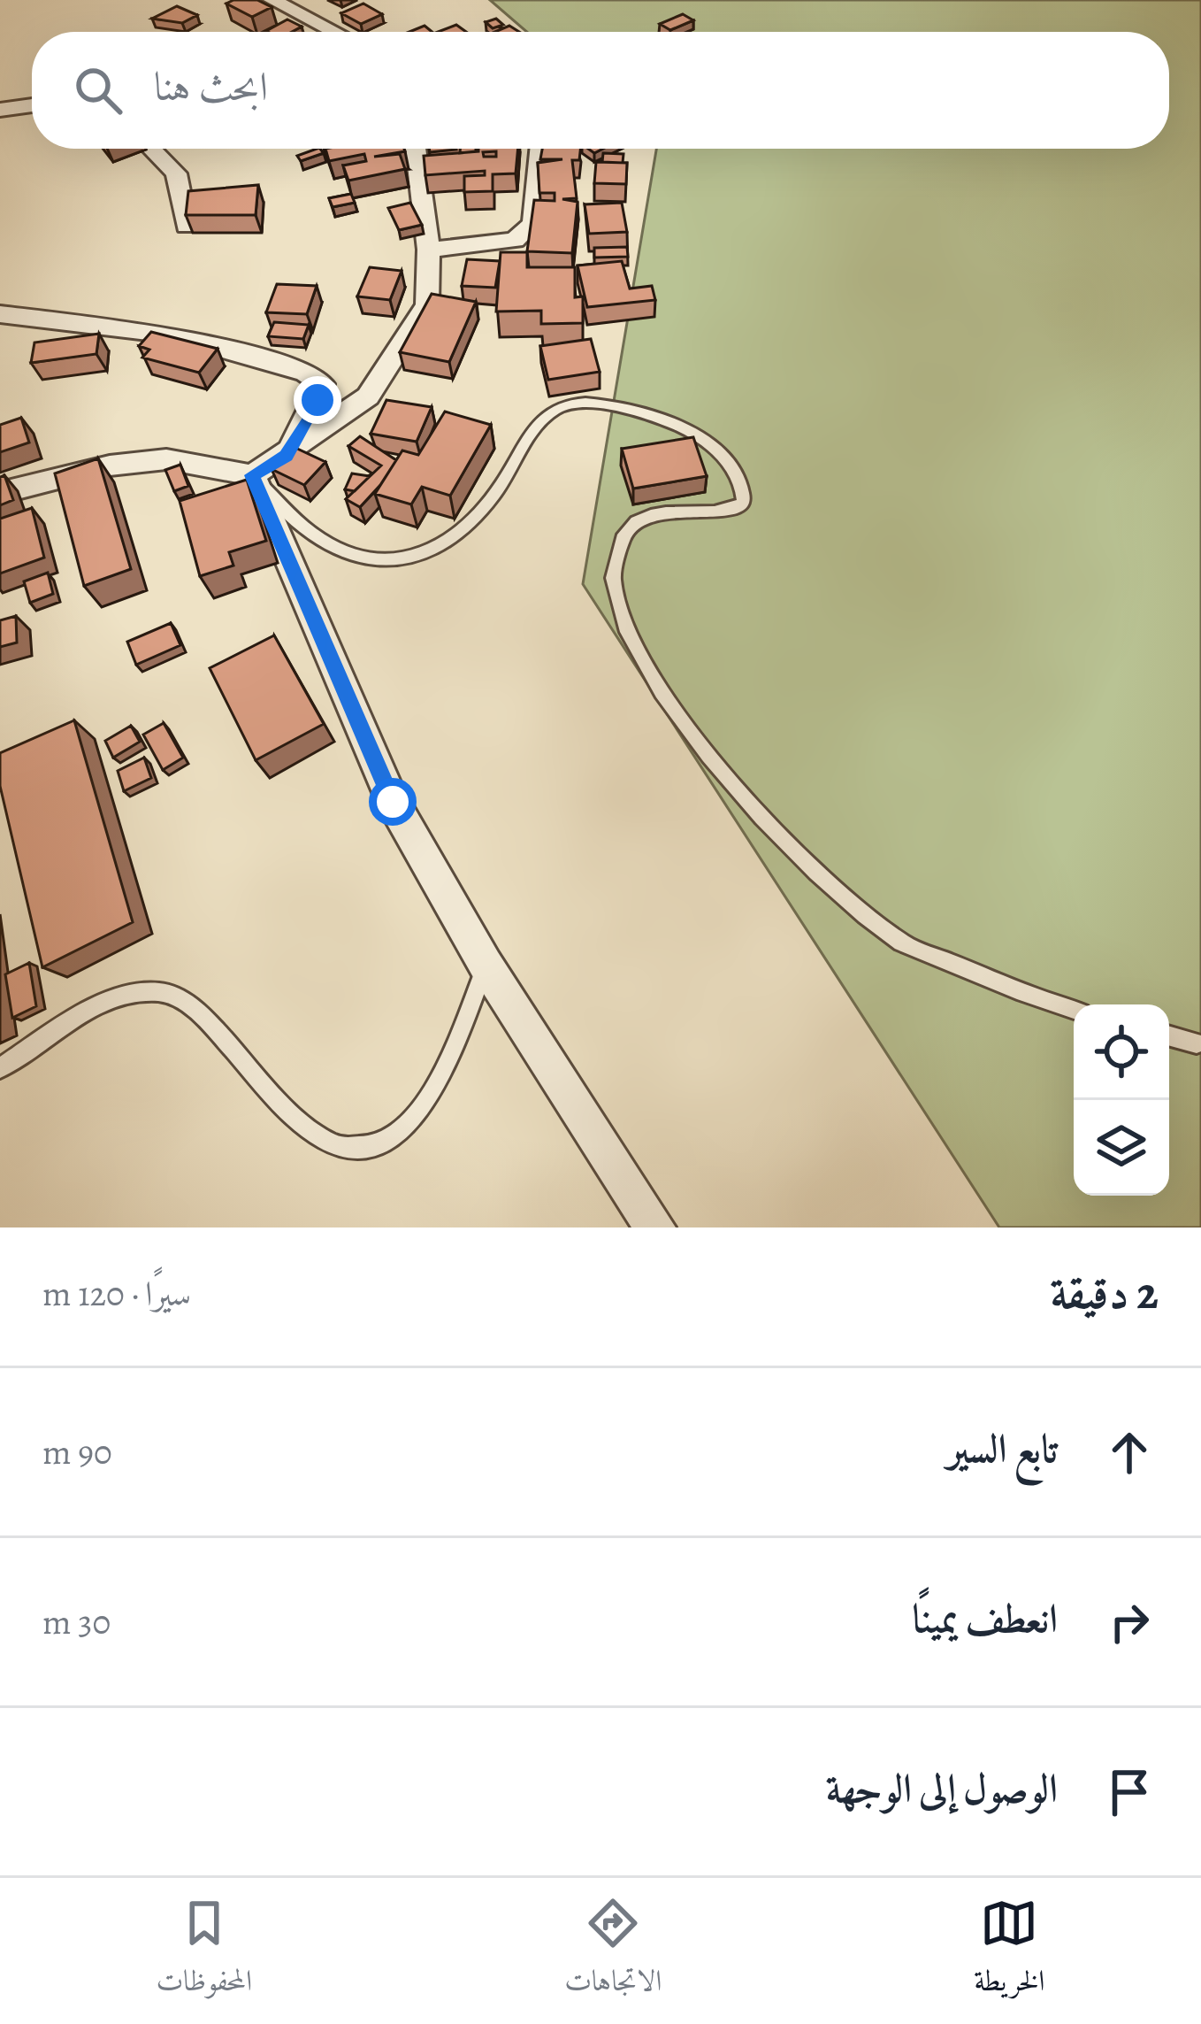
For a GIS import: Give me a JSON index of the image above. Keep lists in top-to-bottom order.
{
  "page": {
    "search": "ابحث هنا",
    "heading": ["2 دقيقة", "سيرًا · 120 m"],
    "list": [
      ["تابع السير", "90 m"],
      ["انعطف يمينًا", "30 m"],
      "الوصول إلى الوجهة"
    ],
    "nav": ["الخريطة", "الاتجاهات", "المحفوظات"]
  }
}
